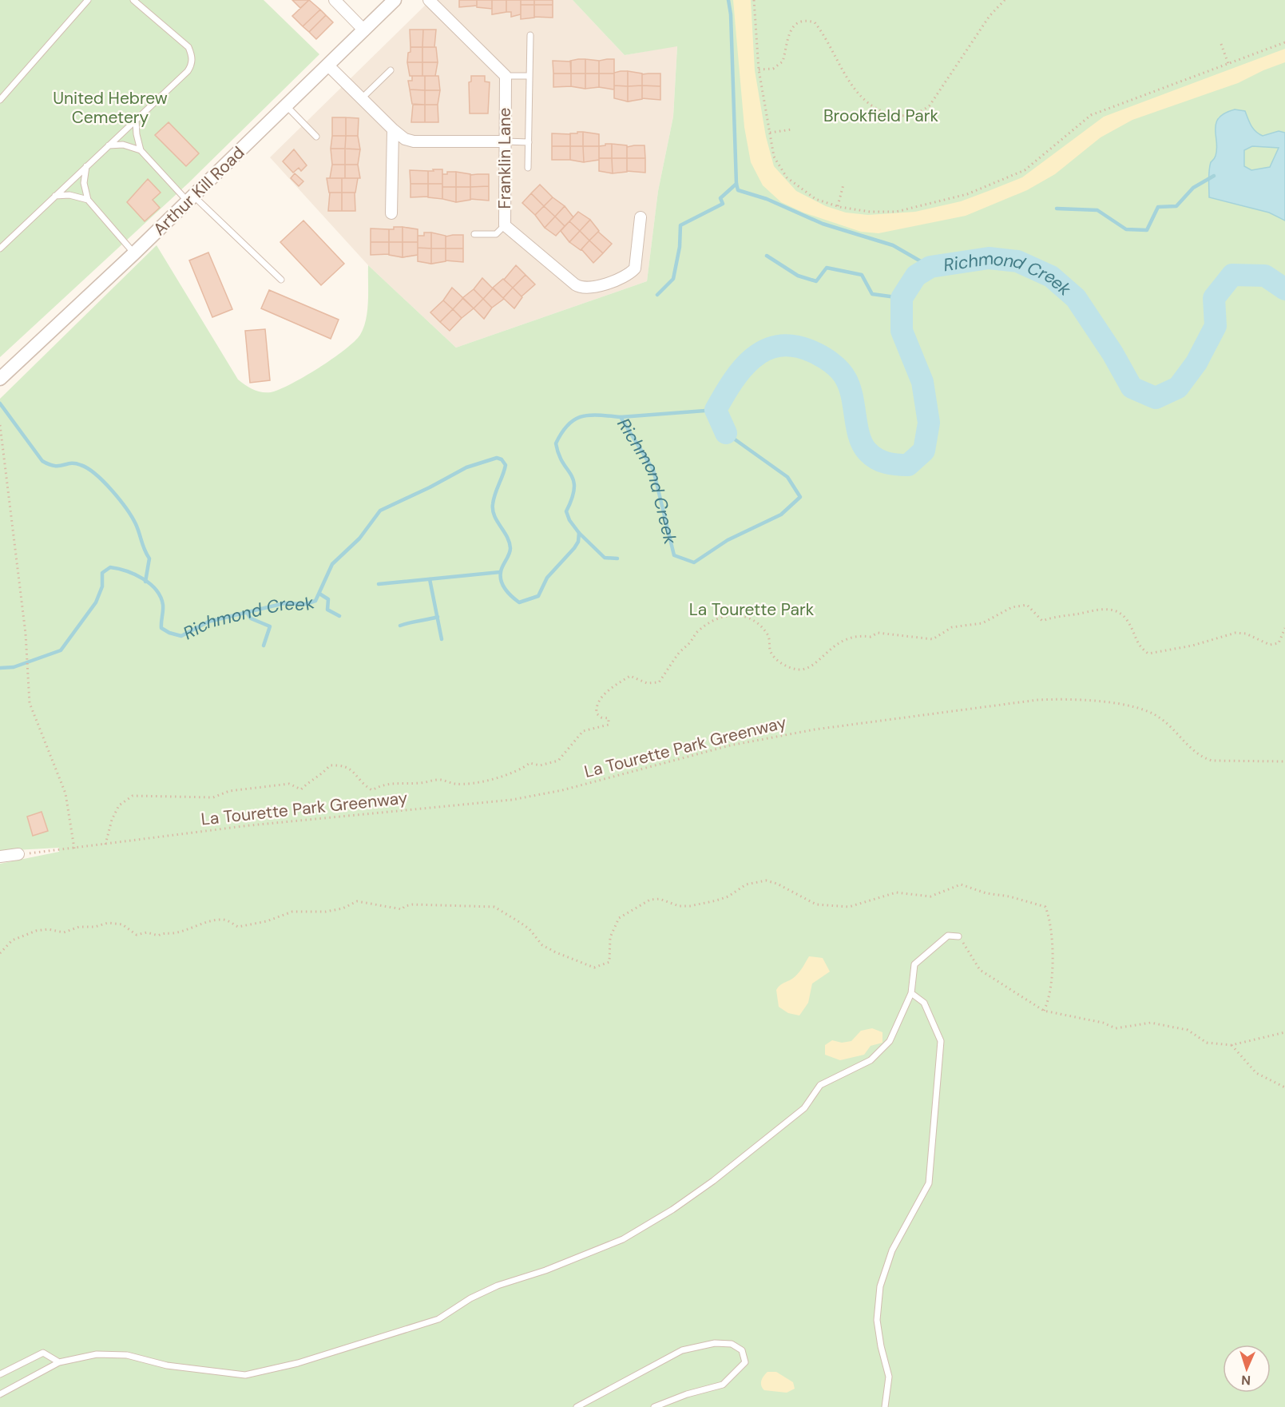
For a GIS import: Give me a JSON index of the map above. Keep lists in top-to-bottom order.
{
  "streets": {
    "street": ["Franklin Lane", "Arthur Kill Road"],
    "path": ["La Tourette Park Greenway"]
  },
  "water": ["Richmond Creek"],
  "parks": ["United Hebrew Cemetery", "Brookfield Park", "La Tourette Park"],
  "north": "bottom"
}
